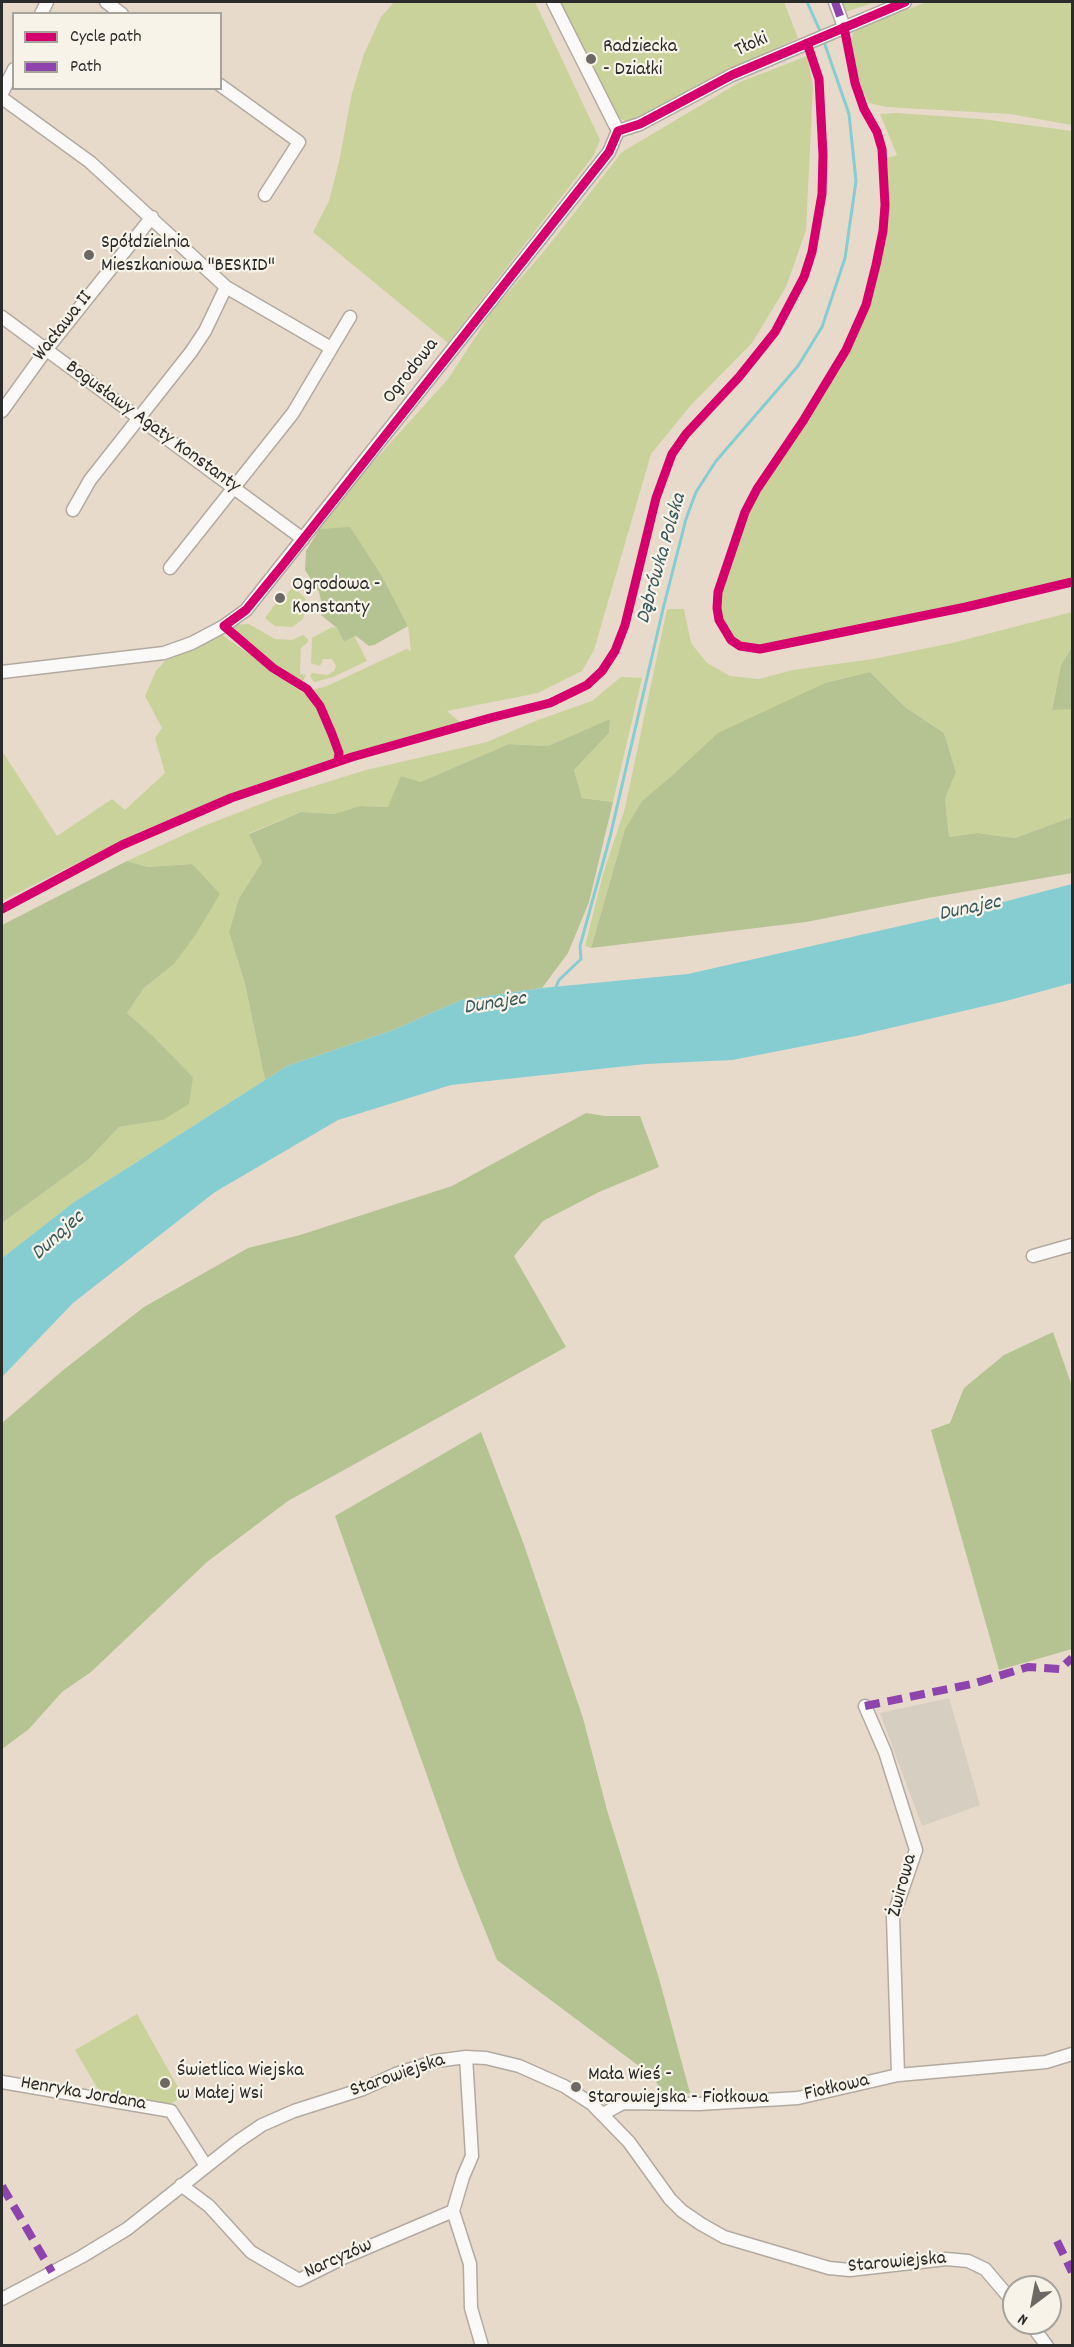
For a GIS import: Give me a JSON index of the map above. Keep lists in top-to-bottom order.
{
  "streets": {
    "street": [
      "Tłoki",
      "Wacława II",
      "Ogrodowa",
      "Bogusławy Agaty Konstanty",
      "Żwirowa",
      "Starowiejska",
      "Fiołkowa",
      "Henryka Jordana",
      "Narcyzów"
    ]
  },
  "crossings": [
    ["Tłoki", "Ogrodowa"],
    ["Wacława II", "Bogusławy Agaty Konstanty"],
    ["Ogrodowa", "Bogusławy Agaty Konstanty"],
    ["Żwirowa", "Fiołkowa"],
    ["Starowiejska", "Fiołkowa"],
    ["Starowiejska", "Henryka Jordana"],
    ["Starowiejska", "Narcyzów"]
  ],
  "water": ["Dąbrówka Polska", "Dunajec"],
  "places": [
    "Radziecka - Działki",
    "Spółdzielnia Mieszkaniowa \"BESKID\"",
    "Ogrodowa - Konstanty",
    "Świetlica Wiejska w Małej Wsi",
    "Mała Wieś - Starowiejska - Fiołkowa"
  ],
  "legend": ["Cycle path", "Path"],
  "north": "bottom left"
}
